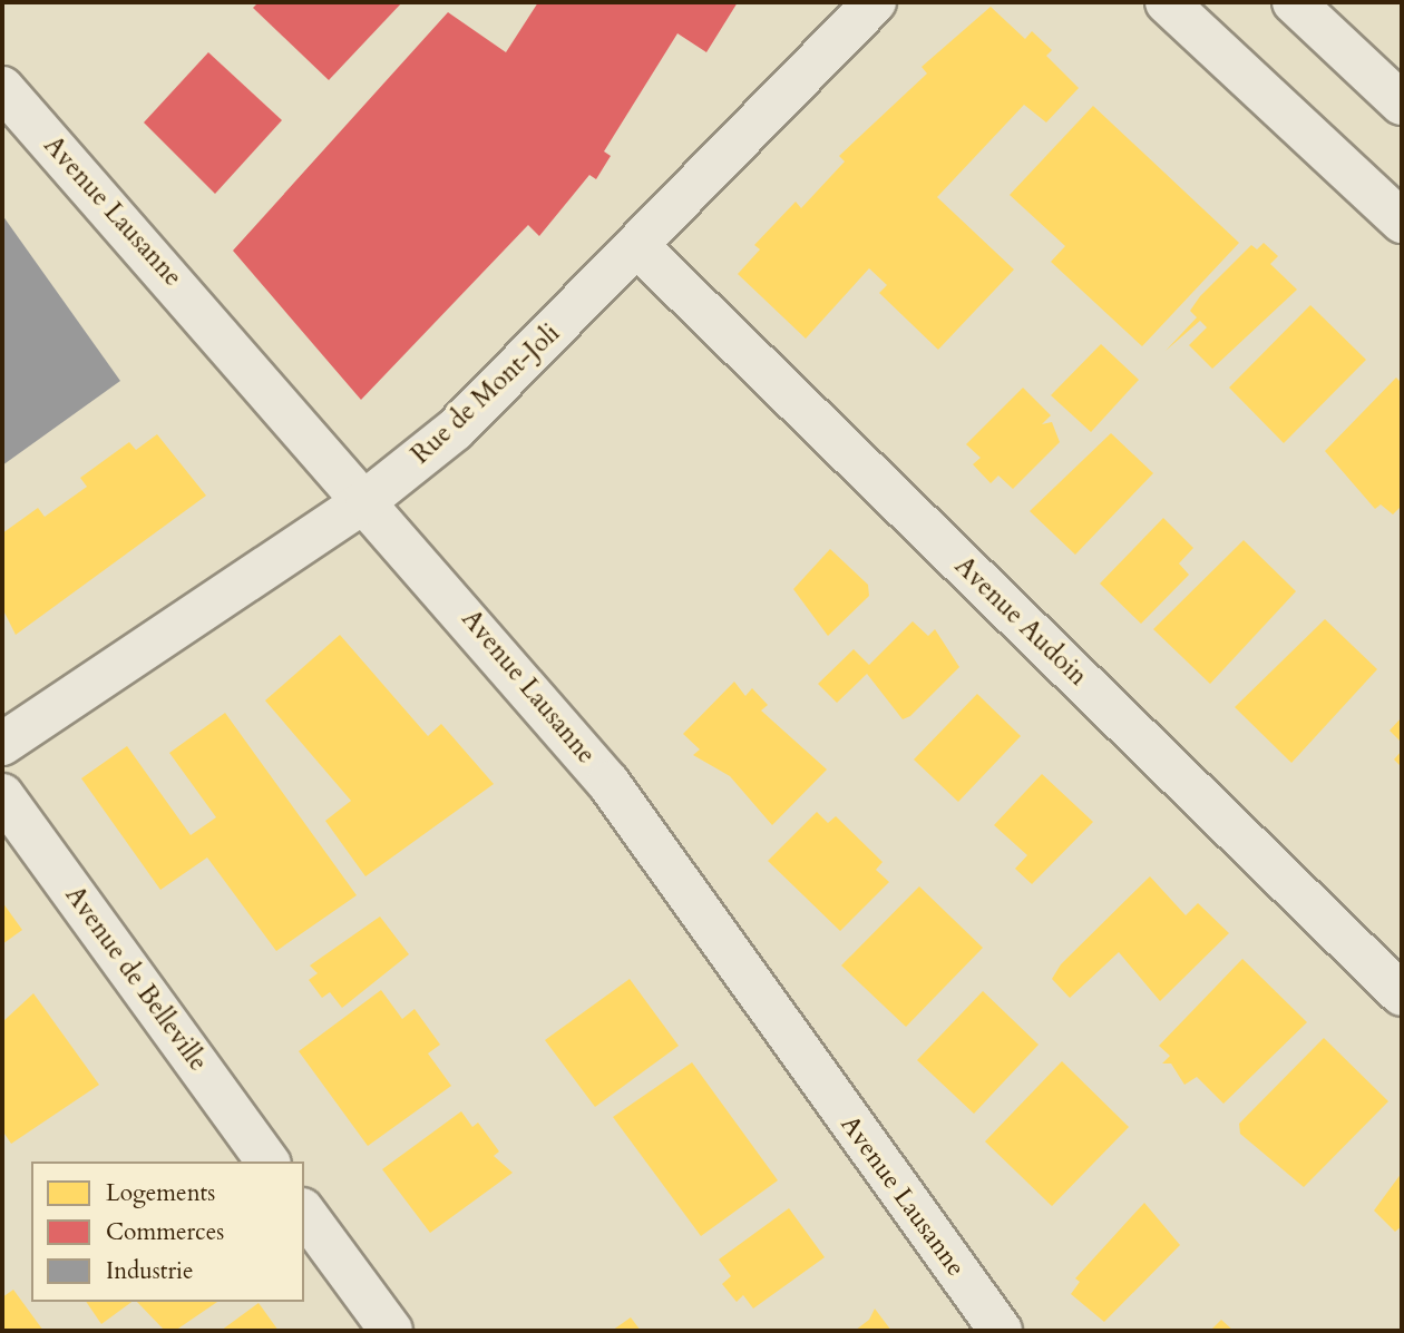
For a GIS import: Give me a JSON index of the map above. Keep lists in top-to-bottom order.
{
  "streets": {
    "street": [
      "Avenue Lausanne",
      "Rue de Mont-Joli",
      "Avenue Audoin",
      "Avenue de Belleville"
    ]
  },
  "crossings": [
    ["Avenue Lausanne", "Rue de Mont-Joli"],
    ["Rue de Mont-Joli", "Avenue Audoin"]
  ],
  "legend": ["Logements", "Commerces", "Industrie"]
}
